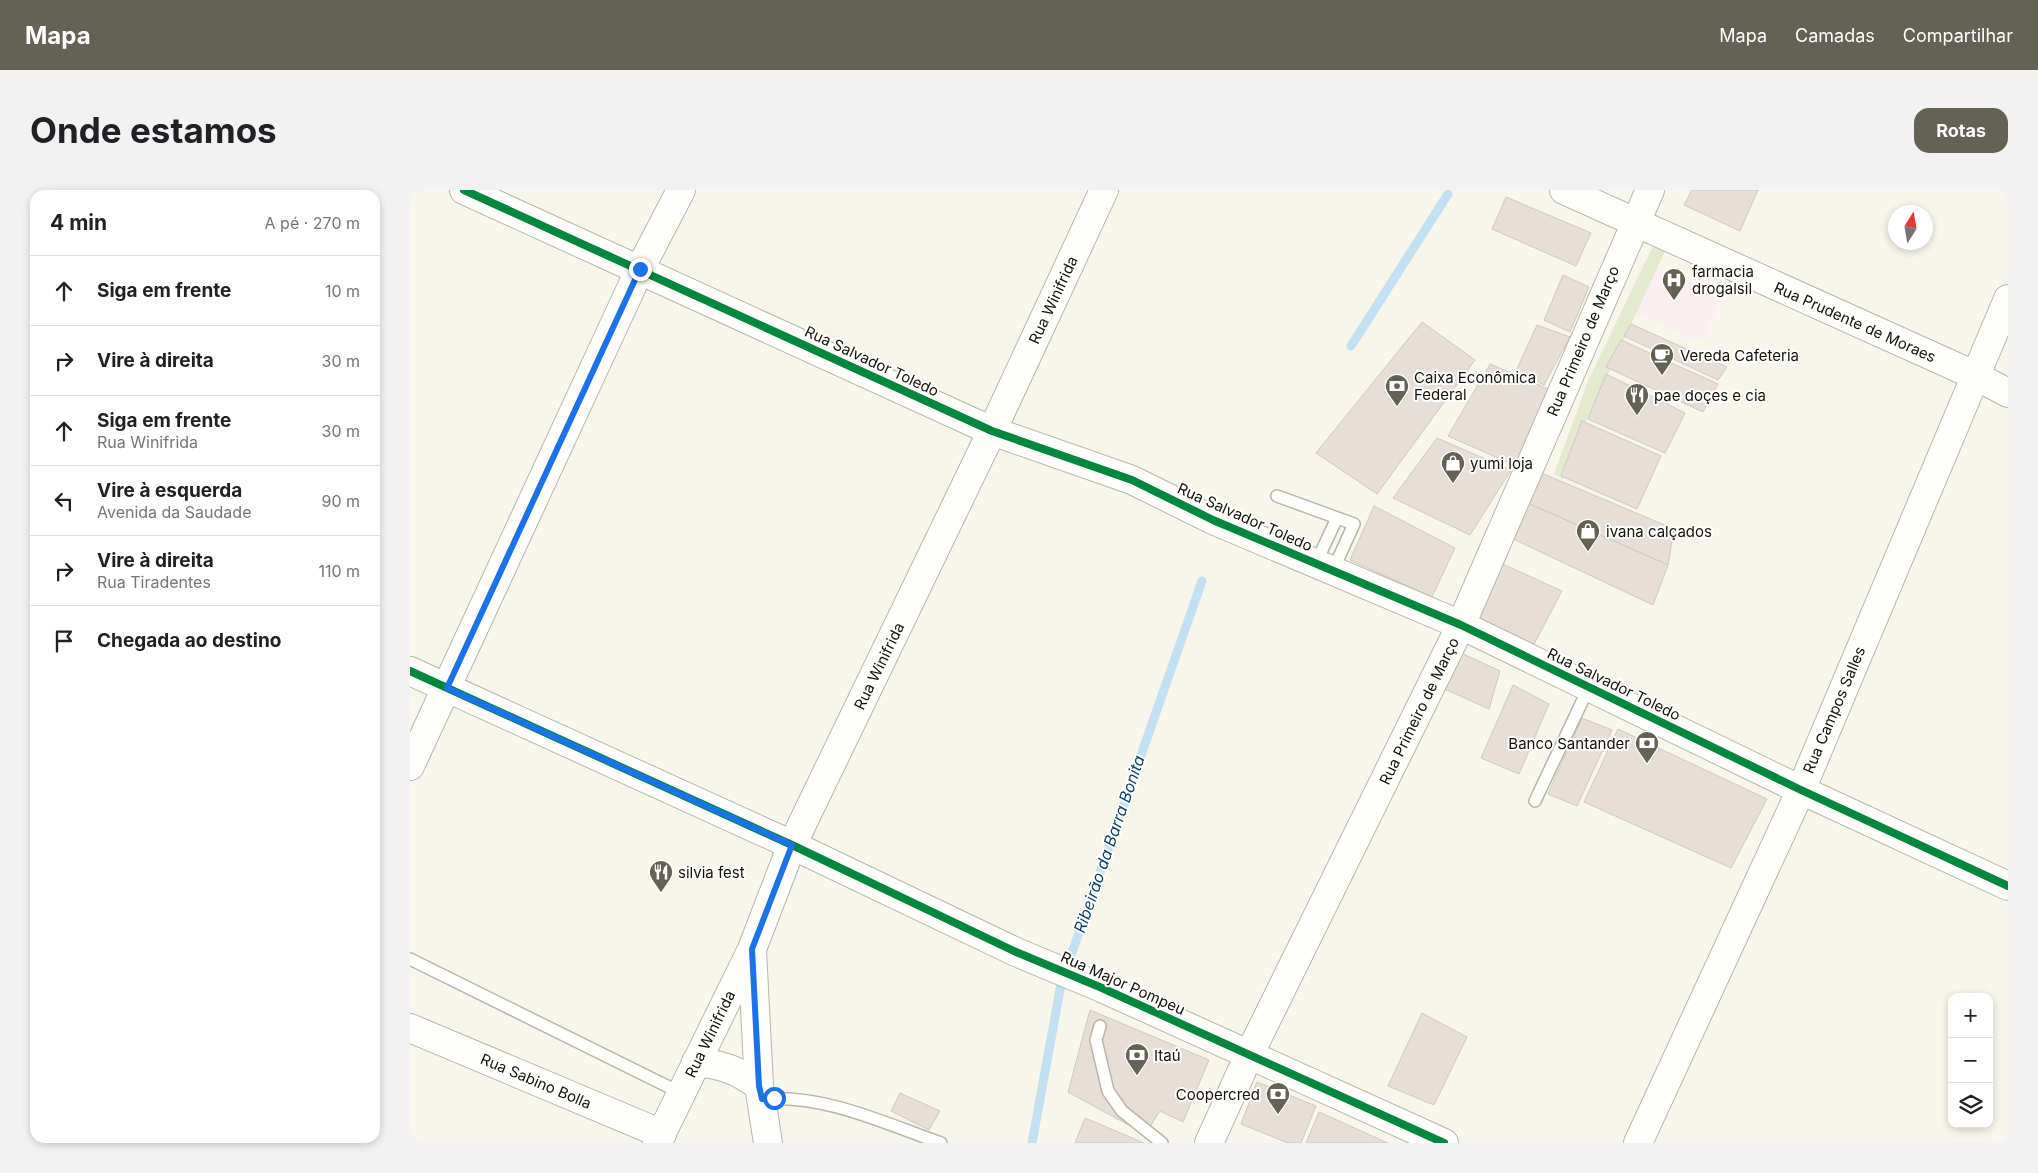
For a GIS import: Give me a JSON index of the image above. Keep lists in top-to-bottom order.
{
  "streets": {
    "street": [
      "Rua Winifrida",
      "Rua Prudente de Moraes",
      "Rua Primeiro de Março",
      "Rua Salvador Toledo",
      "Rua Campos Salles",
      "Rua Major Pompeu",
      "Rua Sabino Bolla"
    ]
  },
  "crossings": [
    ["Rua Winifrida", "Rua Salvador Toledo"],
    ["Rua Winifrida", "Rua Major Pompeu"],
    ["Rua Winifrida", "Rua Sabino Bolla"],
    ["Rua Prudente de Moraes", "Rua Primeiro de Março"],
    ["Rua Prudente de Moraes", "Rua Campos Salles"],
    ["Rua Primeiro de Março", "Rua Salvador Toledo"],
    ["Rua Primeiro de Março", "Rua Major Pompeu"],
    ["Rua Salvador Toledo", "Rua Campos Salles"]
  ],
  "water": ["Ribeirão da Barra Bonita"],
  "places": {
    "hospital": ["farmacia drogalsil"],
    "cafe": ["Vereda Cafeteria"],
    "bank": [
      "Caixa Econômica Federal",
      "Banco Santander",
      "Itaú",
      "Coopercred"
    ],
    "restaurant": ["pae doçes e cia", "silvia fest"],
    "shop": ["yumi loja", "ivana calçados"]
  },
  "north": "top",
  "page": {
    "header": "Mapa",
    "nav": ["Mapa", "Camadas", "Compartilhar"],
    "buttons": "Rotas",
    "title": "Onde estamos",
    "heading": ["4 min", "A pé · 270 m"],
    "list": [
      ["Siga em frente", "10 m"],
      ["Vire à direita", "30 m"],
      ["Siga em frente", "Rua Winifrida", "30 m"],
      ["Vire à esquerda", "Avenida da Saudade", "90 m"],
      ["Vire à direita", "Rua Tiradentes", "110 m"],
      "Chegada ao destino"
    ],
    "map_buttons": ["+", "−"]
  }
}
